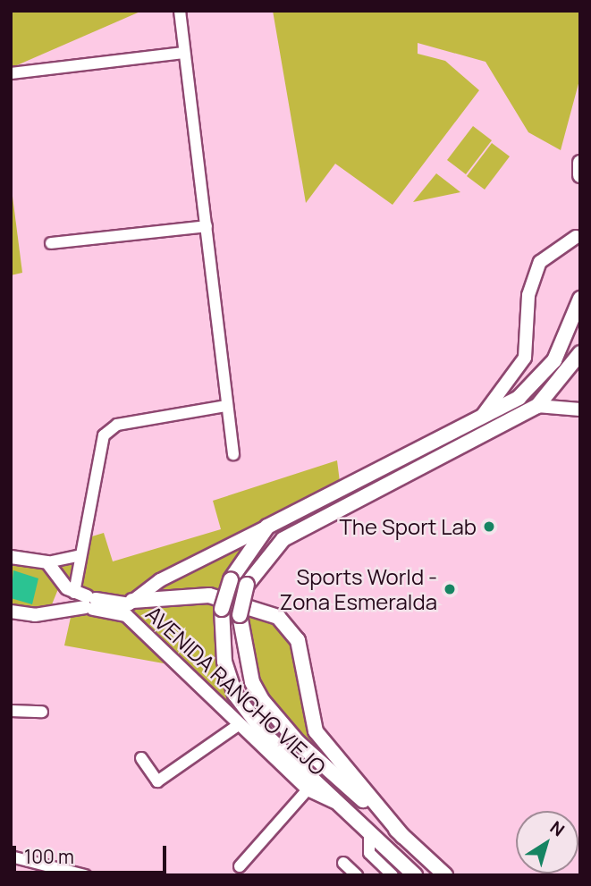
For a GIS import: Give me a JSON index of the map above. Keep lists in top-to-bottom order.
{
  "streets": {
    "street": ["AVENIDA RANCHO VIEJO"]
  },
  "places": ["The Sport Lab", "Sports World - Zona Esmeralda"],
  "scale_bar": "100 m",
  "north": "top right"
}
